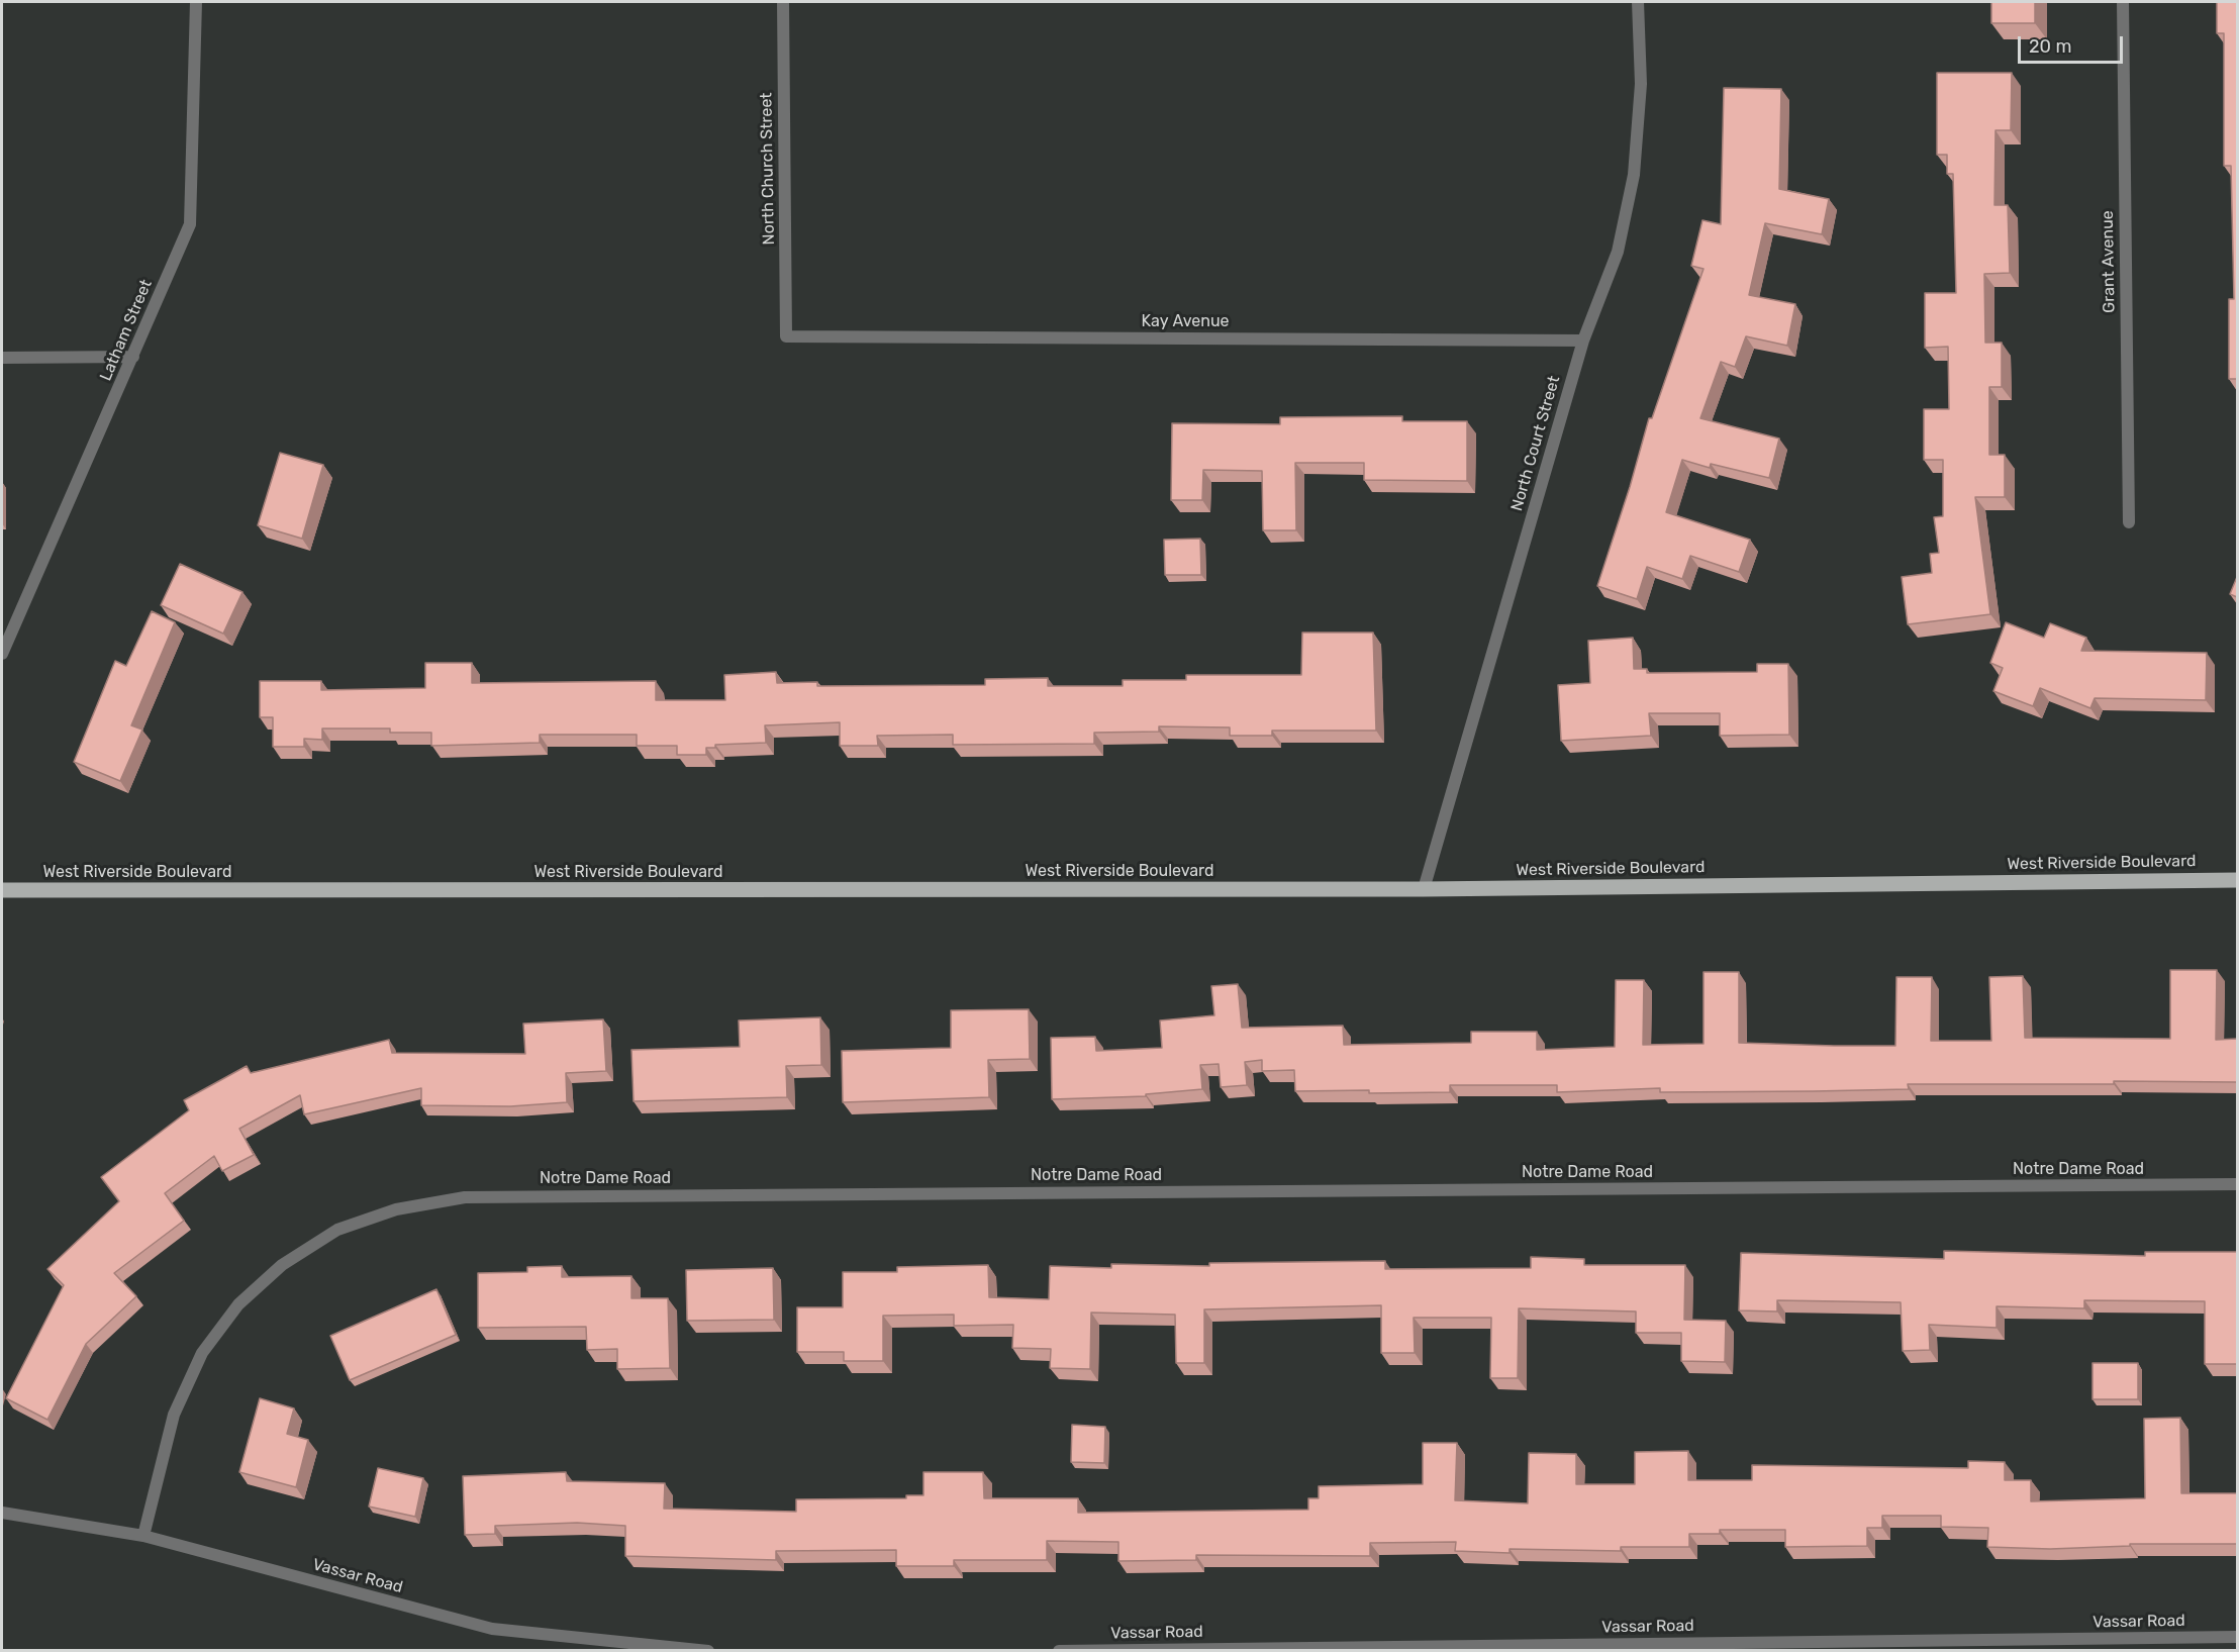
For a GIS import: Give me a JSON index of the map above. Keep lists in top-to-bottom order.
{
  "streets": {
    "main road": ["West Riverside Boulevard"],
    "street": [
      "North Church Street",
      "Grant Avenue",
      "Kay Avenue",
      "Latham Street",
      "North Court Street",
      "Notre Dame Road",
      "Vassar Road"
    ]
  },
  "crossings": [
    ["North Church Street", "Kay Avenue"],
    ["Kay Avenue", "North Court Street"],
    ["North Court Street", "West Riverside Boulevard"],
    ["Notre Dame Road", "Vassar Road"]
  ],
  "scale_bar": "20 m"
}
